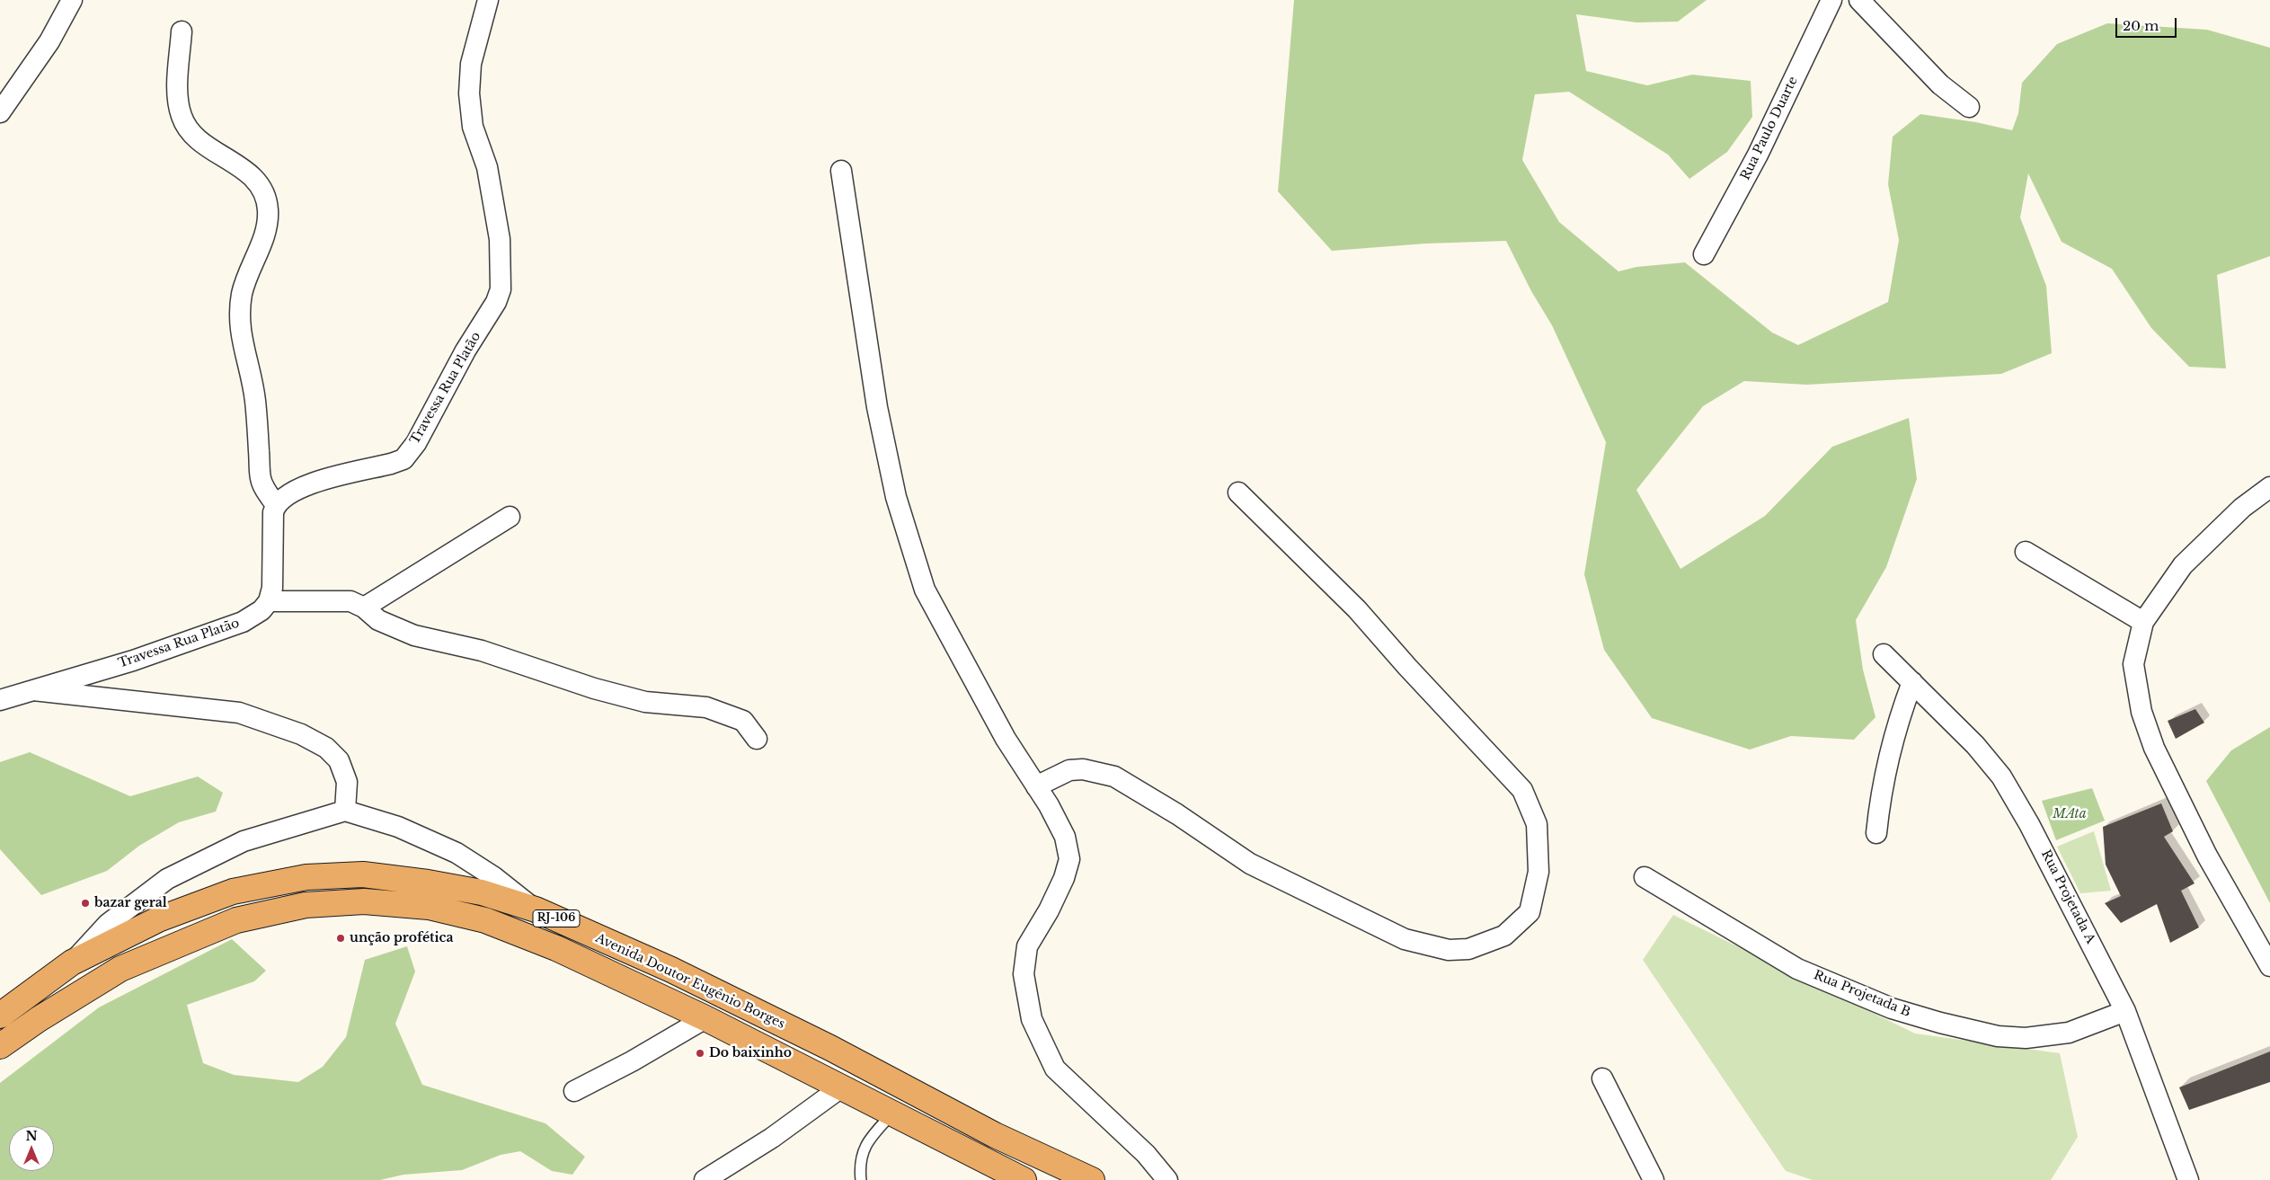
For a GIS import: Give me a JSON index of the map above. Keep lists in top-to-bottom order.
{
  "streets": {
    "highway": ["RJ-106", "Avenida Doutor Eugênio Borges"],
    "street": [
      "Rua Paulo Duarte",
      "Travessa Rua Platão",
      "Rua Projetada A",
      "Rua Projetada B"
    ]
  },
  "crossings": [
    ["Rua Projetada A", "Rua Projetada B"]
  ],
  "parks": ["MAta"],
  "places": ["bazar geral", "unção profética", "Do baixinho"],
  "scale_bar": "20 m",
  "north": "top"
}
